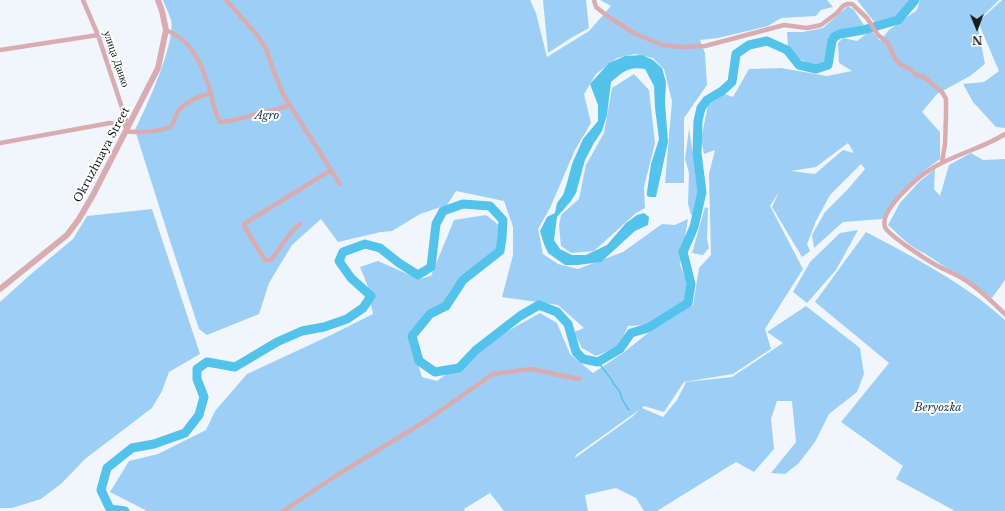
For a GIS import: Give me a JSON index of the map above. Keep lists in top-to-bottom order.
{
  "streets": {
    "street": ["улица Данко", "Okruzhnaya Street"]
  },
  "crossings": [
    ["улица Данко", "Okruzhnaya Street"]
  ],
  "parks": ["Agro", "Beryozka"],
  "north": "bottom"
}
